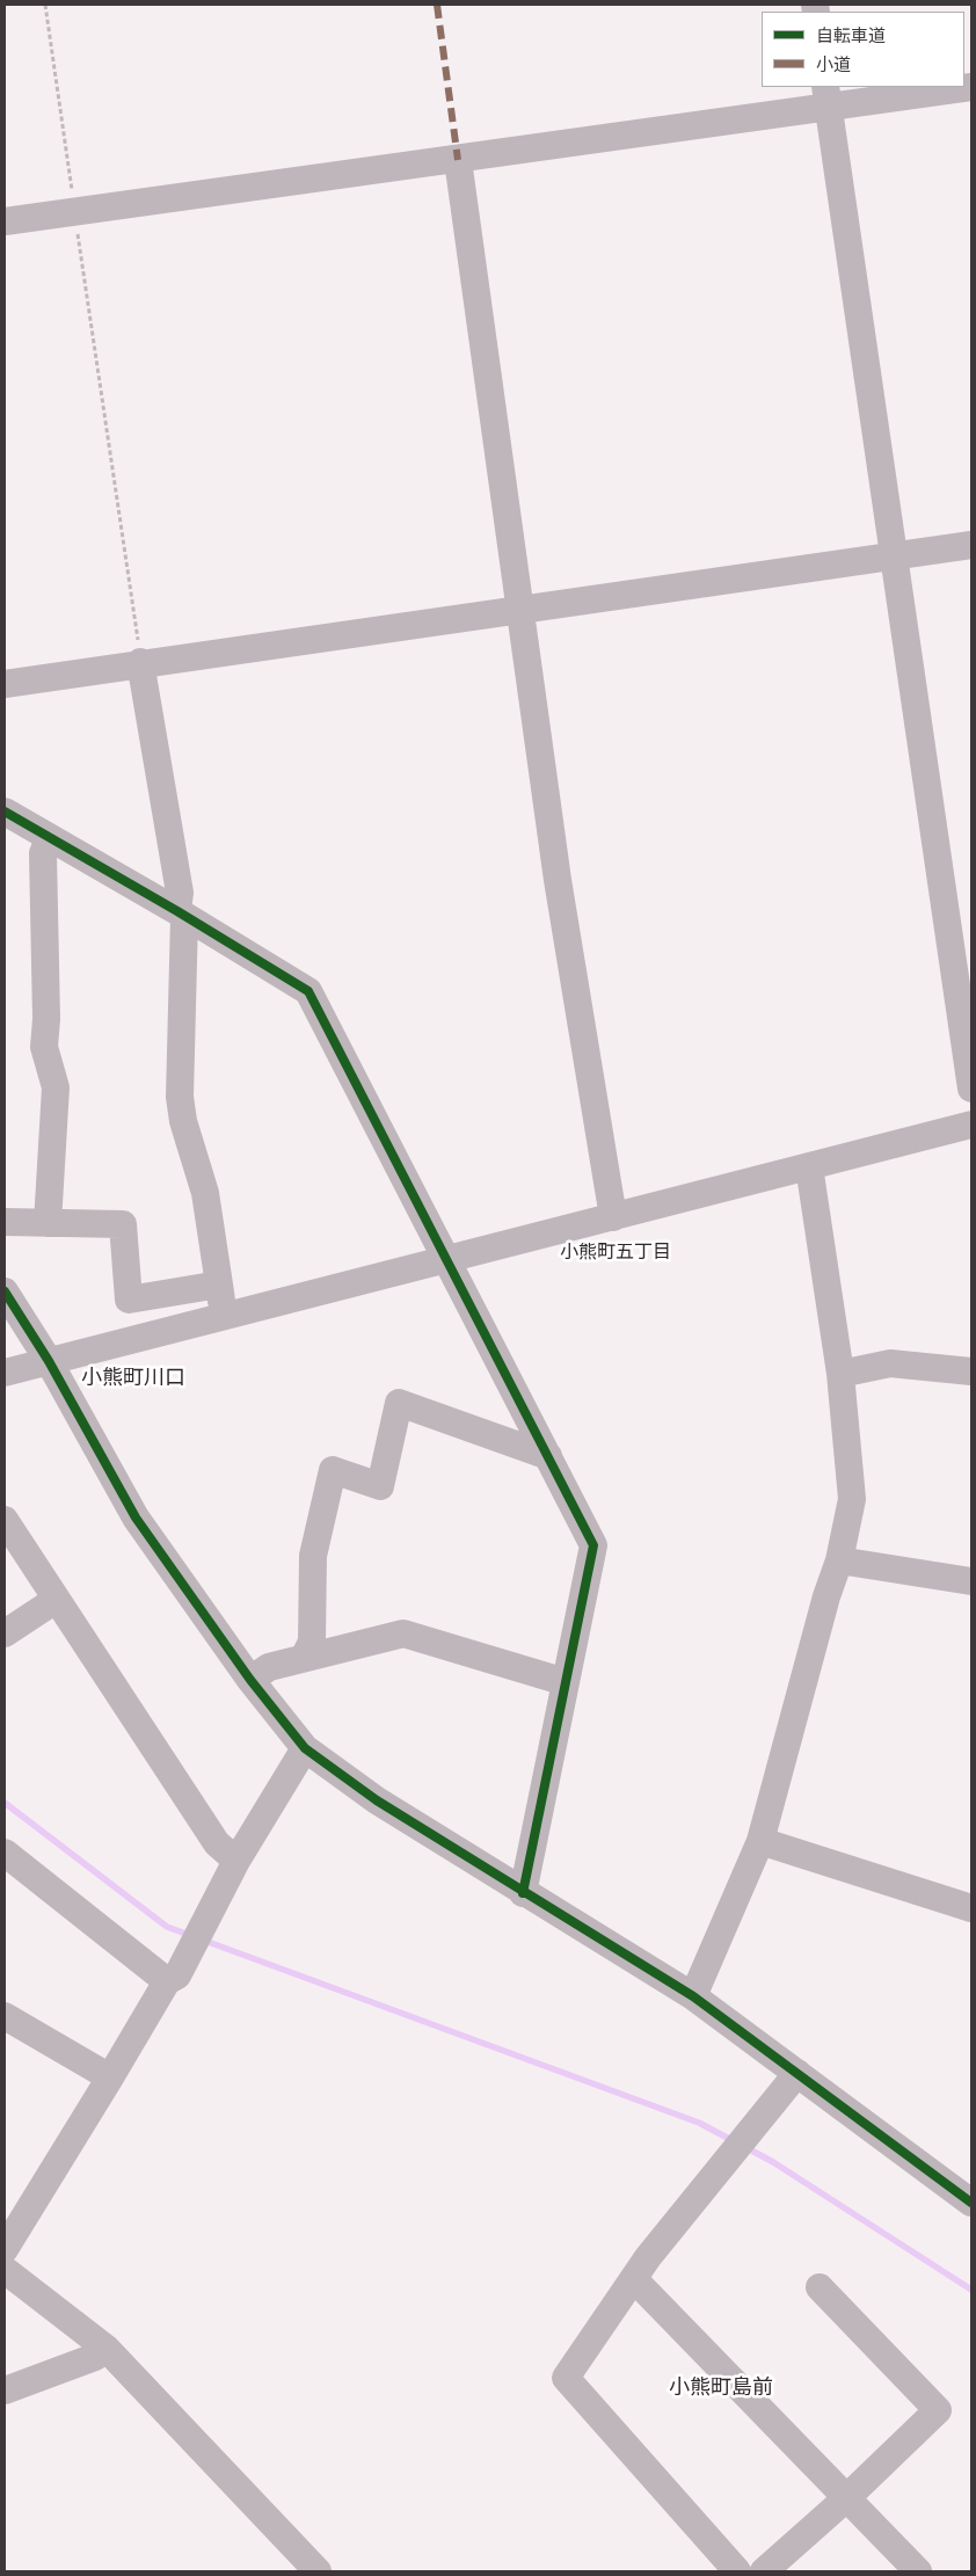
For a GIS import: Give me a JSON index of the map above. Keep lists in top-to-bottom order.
{
  "districts": ["小熊町五丁目", "小熊町川口", "小熊町島前"],
  "legend": ["自転車道", "小道"]
}
